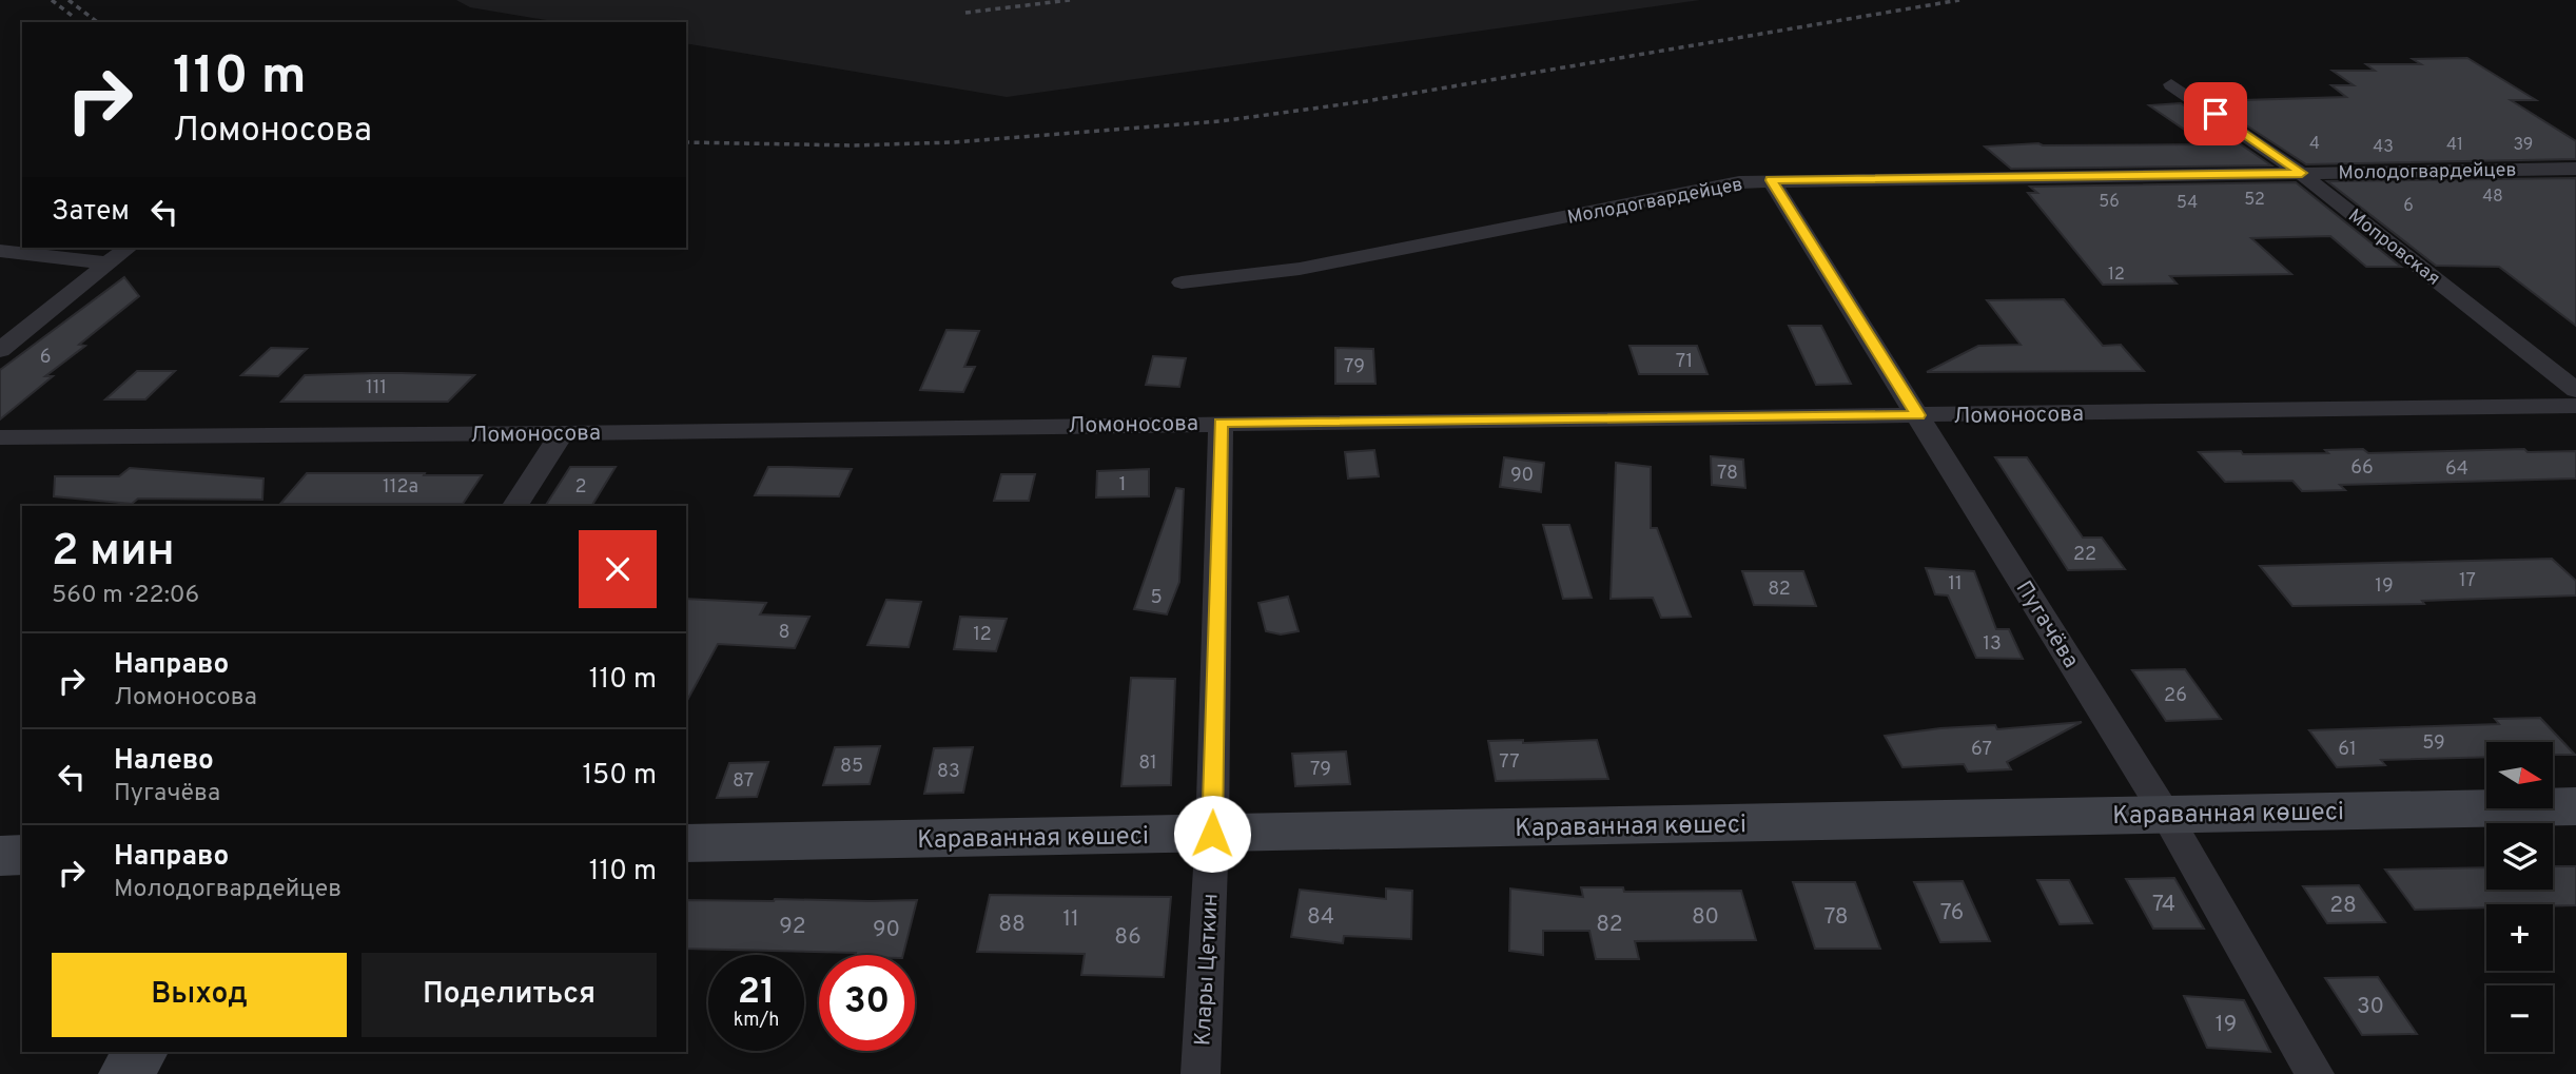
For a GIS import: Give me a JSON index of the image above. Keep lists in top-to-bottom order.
{
  "streets": {
    "main road": ["Караванная көшесі"],
    "street": [
      "Молодогвардейцев",
      "Мопровская",
      "Ломоносова",
      "Пугачёва",
      "Клары Цеткин"
    ]
  },
  "crossings": [
    ["Молодогвардейцев", "Мопровская"],
    ["Молодогвардейцев", "Пугачёва"],
    ["Ломоносова", "Пугачёва"],
    ["Ломоносова", "Клары Цеткин"],
    ["Пугачёва", "Караванная көшесі"],
    ["Караванная көшесі", "Клары Цеткин"]
  ],
  "house_numbers": [
    "4",
    "41",
    "39",
    "43",
    "48",
    "52",
    "56",
    "54",
    "6",
    "12",
    "6",
    "71",
    "79",
    "111",
    "66",
    "64",
    "78",
    "90",
    "1",
    "112а",
    "2",
    "22",
    "17",
    "11",
    "19",
    "82",
    "5",
    "8",
    "12",
    "13",
    "26",
    "59",
    "67",
    "61",
    "77",
    "81",
    "85",
    "79",
    "83",
    "87",
    "74",
    "28",
    "76",
    "84",
    "80",
    "78",
    "11",
    "88",
    "82",
    "92",
    "90",
    "86",
    "30",
    "19"
  ],
  "north": "right",
  "page": {
    "turn": ["110 m", "Ломоносова"],
    "then": "Затем",
    "heading": ["2 мин", "560 m · 22:06"],
    "list": [
      {
        "name": "Направо",
        "note": "Ломоносова",
        "value": "110 m"
      },
      {
        "name": "Налево",
        "note": "Пугачёва",
        "value": "150 m"
      },
      {
        "name": "Направо",
        "note": "Молодогвардейцев",
        "value": "110 m"
      }
    ],
    "map_buttons": ["+", "−"],
    "buttons": ["Выход", "Поделиться"],
    "speed": "21 km/h",
    "limit": "30"
  }
}
